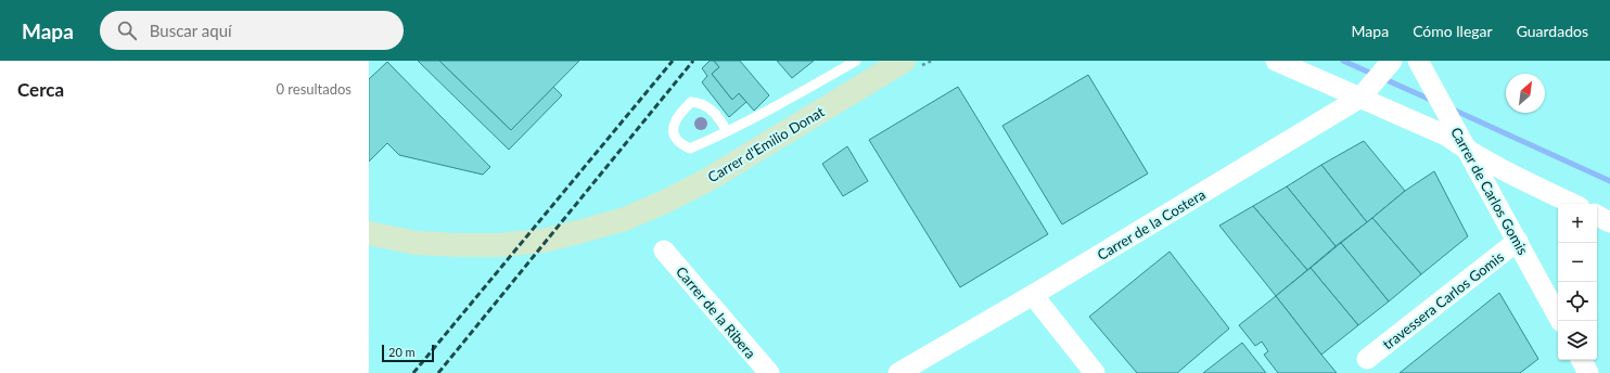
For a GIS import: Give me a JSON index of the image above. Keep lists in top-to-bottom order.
{
  "streets": {
    "street": [
      "Carrer d'Emilio Donat",
      "Carrer de Carlos Gomis",
      "Carrer de la Costera",
      "travessera Carlos Gomis",
      "Carrer de la Ribera"
    ]
  },
  "crossings": [
    ["Carrer de Carlos Gomis", "travessera Carlos Gomis"]
  ],
  "scale_bar": "20 m",
  "north": "top right",
  "page": {
    "header": "Mapa",
    "search": "Buscar aquí",
    "nav": ["Mapa", "Cómo llegar", "Guardados"],
    "heading": ["Cerca", "0 resultados"],
    "map_buttons": ["+", "−"],
    "scale": "20 m"
  }
}
